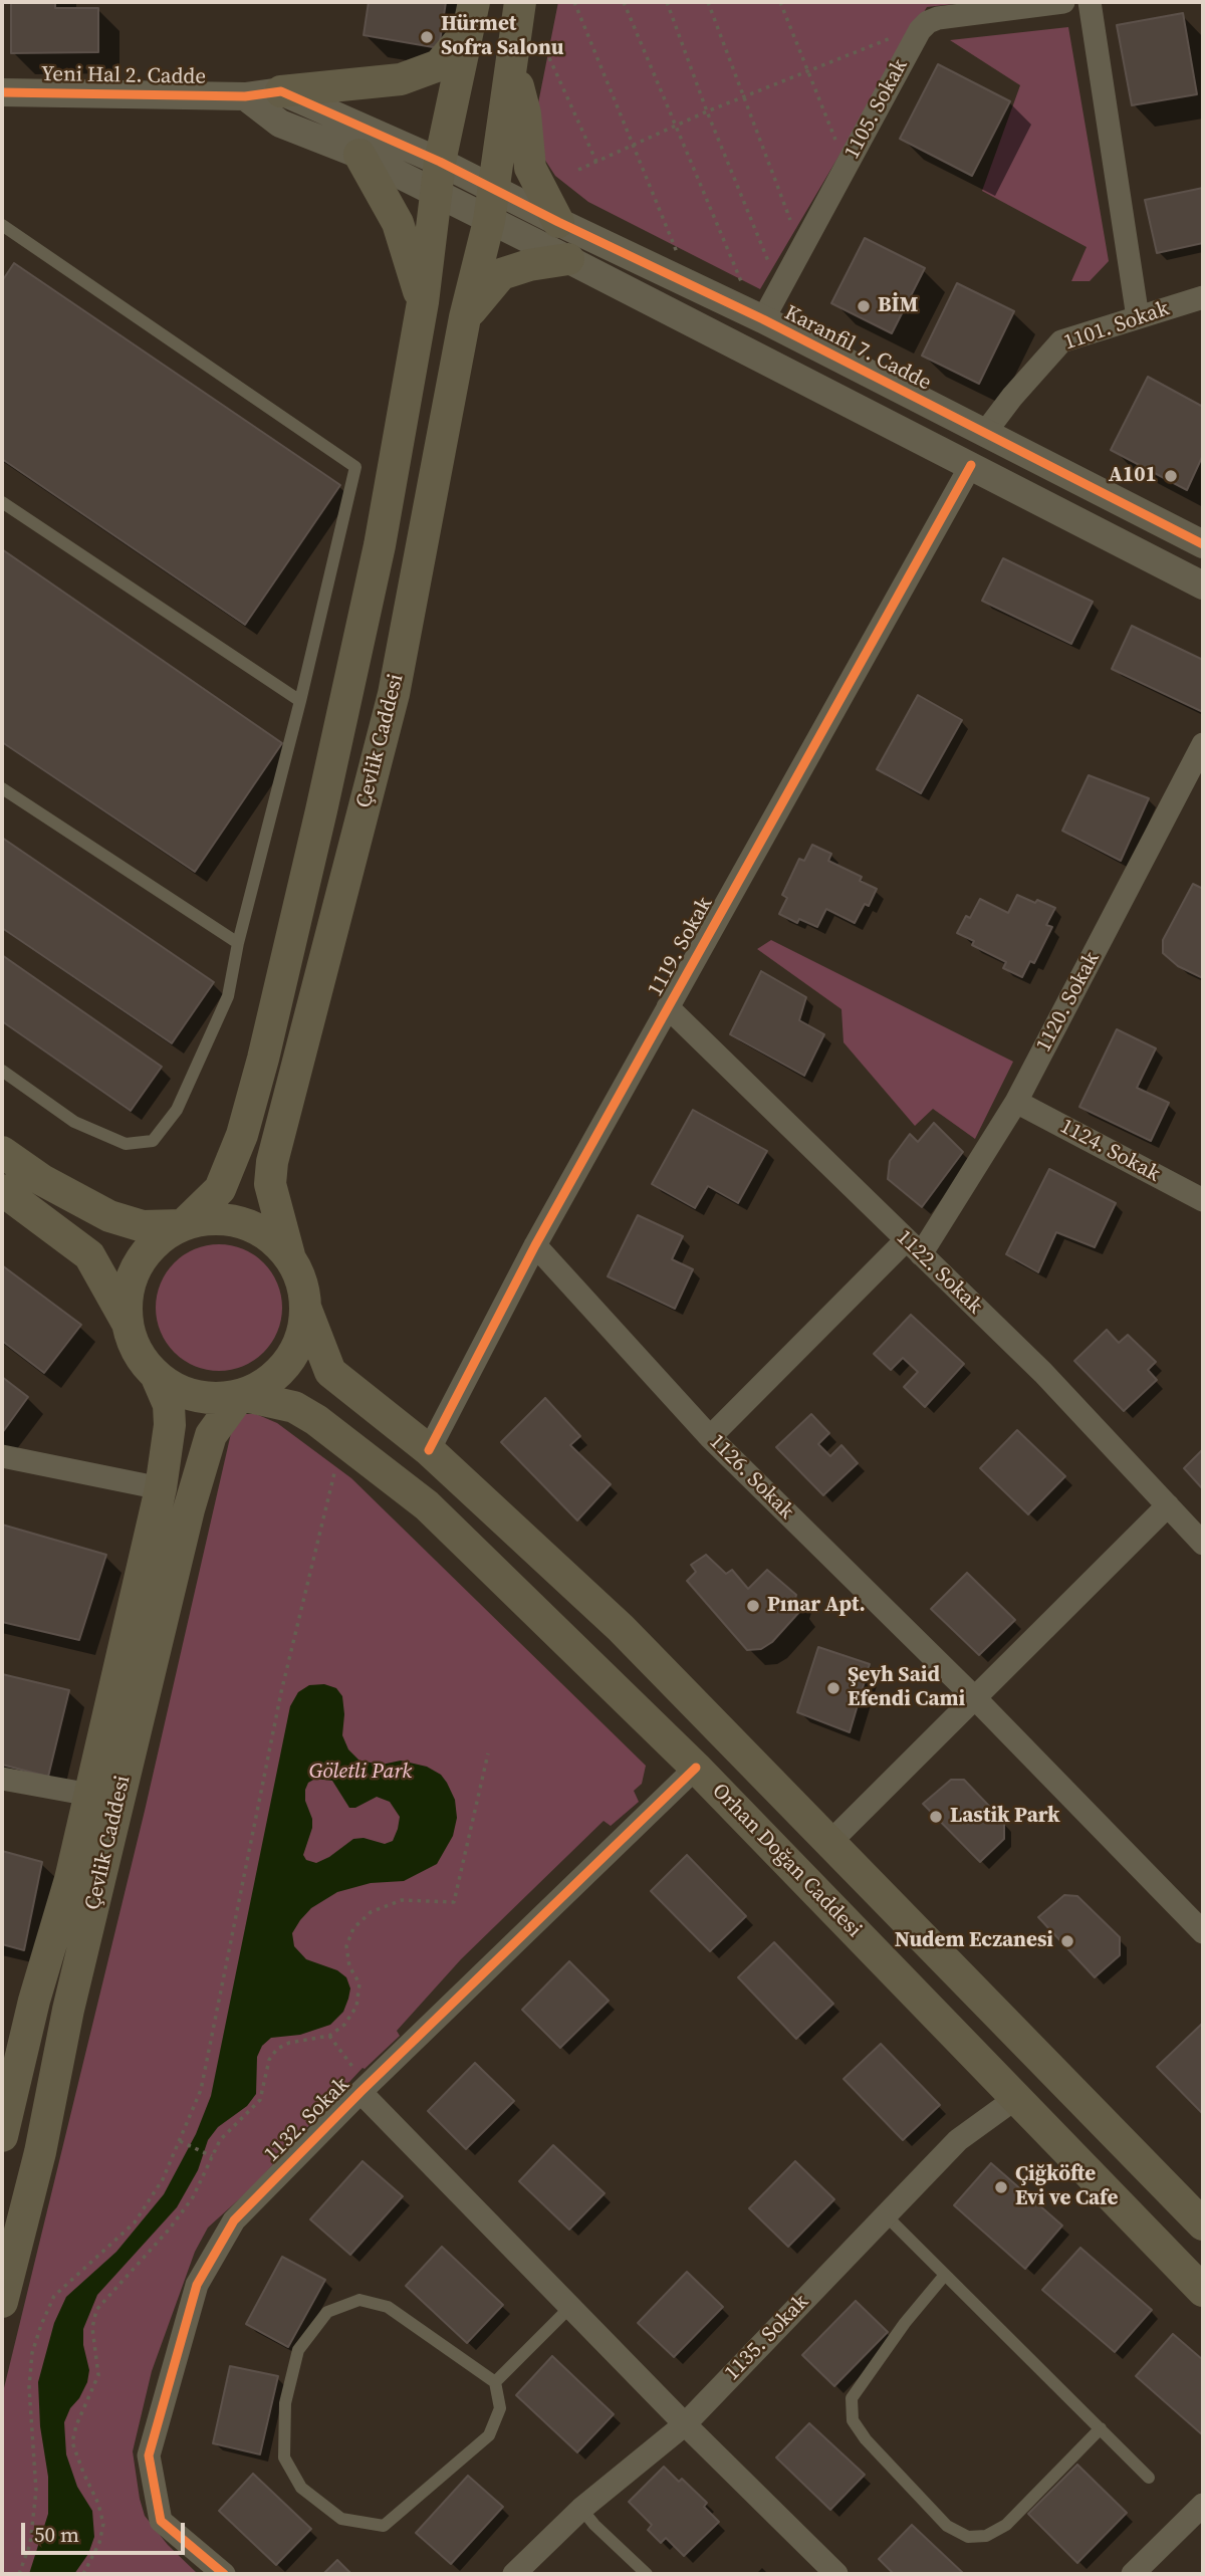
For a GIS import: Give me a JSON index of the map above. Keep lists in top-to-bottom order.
{
  "streets": {
    "main road": ["Çevlik Caddesi", "Orhan Doğan Caddesi"],
    "street": [
      "Yeni Hal 2. Cadde",
      "1105. Sokak",
      "1101. Sokak",
      "Karanfil 7. Cadde",
      "1119. Sokak",
      "1120. Sokak",
      "1124. Sokak",
      "1122. Sokak",
      "1126. Sokak",
      "1132. Sokak",
      "1135. Sokak"
    ]
  },
  "crossings": [
    ["Yeni Hal 2. Cadde", "Karanfil 7. Cadde"],
    ["1105. Sokak", "Karanfil 7. Cadde"],
    ["1101. Sokak", "Karanfil 7. Cadde"],
    ["Karanfil 7. Cadde", "Çevlik Caddesi"],
    ["Çevlik Caddesi", "Orhan Doğan Caddesi"],
    ["1119. Sokak", "1122. Sokak"],
    ["1119. Sokak", "1126. Sokak"],
    ["1120. Sokak", "1124. Sokak"],
    ["1120. Sokak", "1122. Sokak"],
    ["1120. Sokak", "1126. Sokak"],
    ["Orhan Doğan Caddesi", "1132. Sokak"],
    ["Orhan Doğan Caddesi", "1135. Sokak"]
  ],
  "parks": ["Göletli Park"],
  "places": [
    "Hürmet Sofra Salonu",
    "BİM",
    "A101",
    "Pınar Apt.",
    "Şeyh Said Efendi Cami",
    "Lastik Park",
    "Nudem Eczanesi",
    "Çiğköfte Evi ve Cafe"
  ],
  "scale_bar": "50 m"
}
